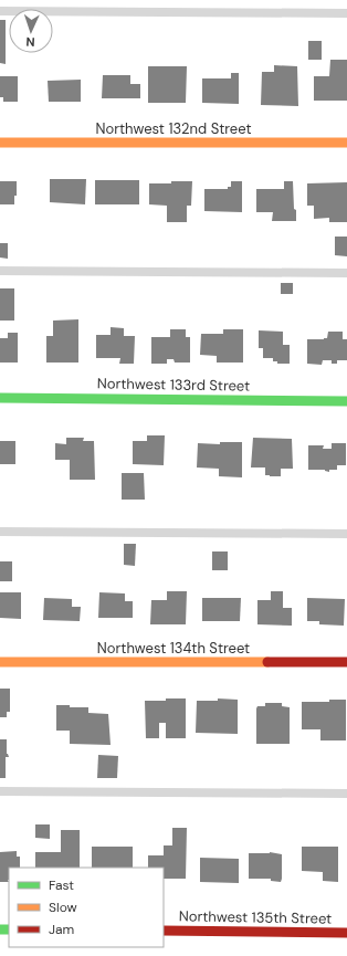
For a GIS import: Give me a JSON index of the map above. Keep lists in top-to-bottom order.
{
  "streets": {
    "street": [
      "Northwest 132nd Street",
      "Northwest 133rd Street",
      "Northwest 134th Street",
      "Northwest 135th Street"
    ]
  },
  "legend": ["Fast", "Slow", "Jam"],
  "north": "bottom"
}
